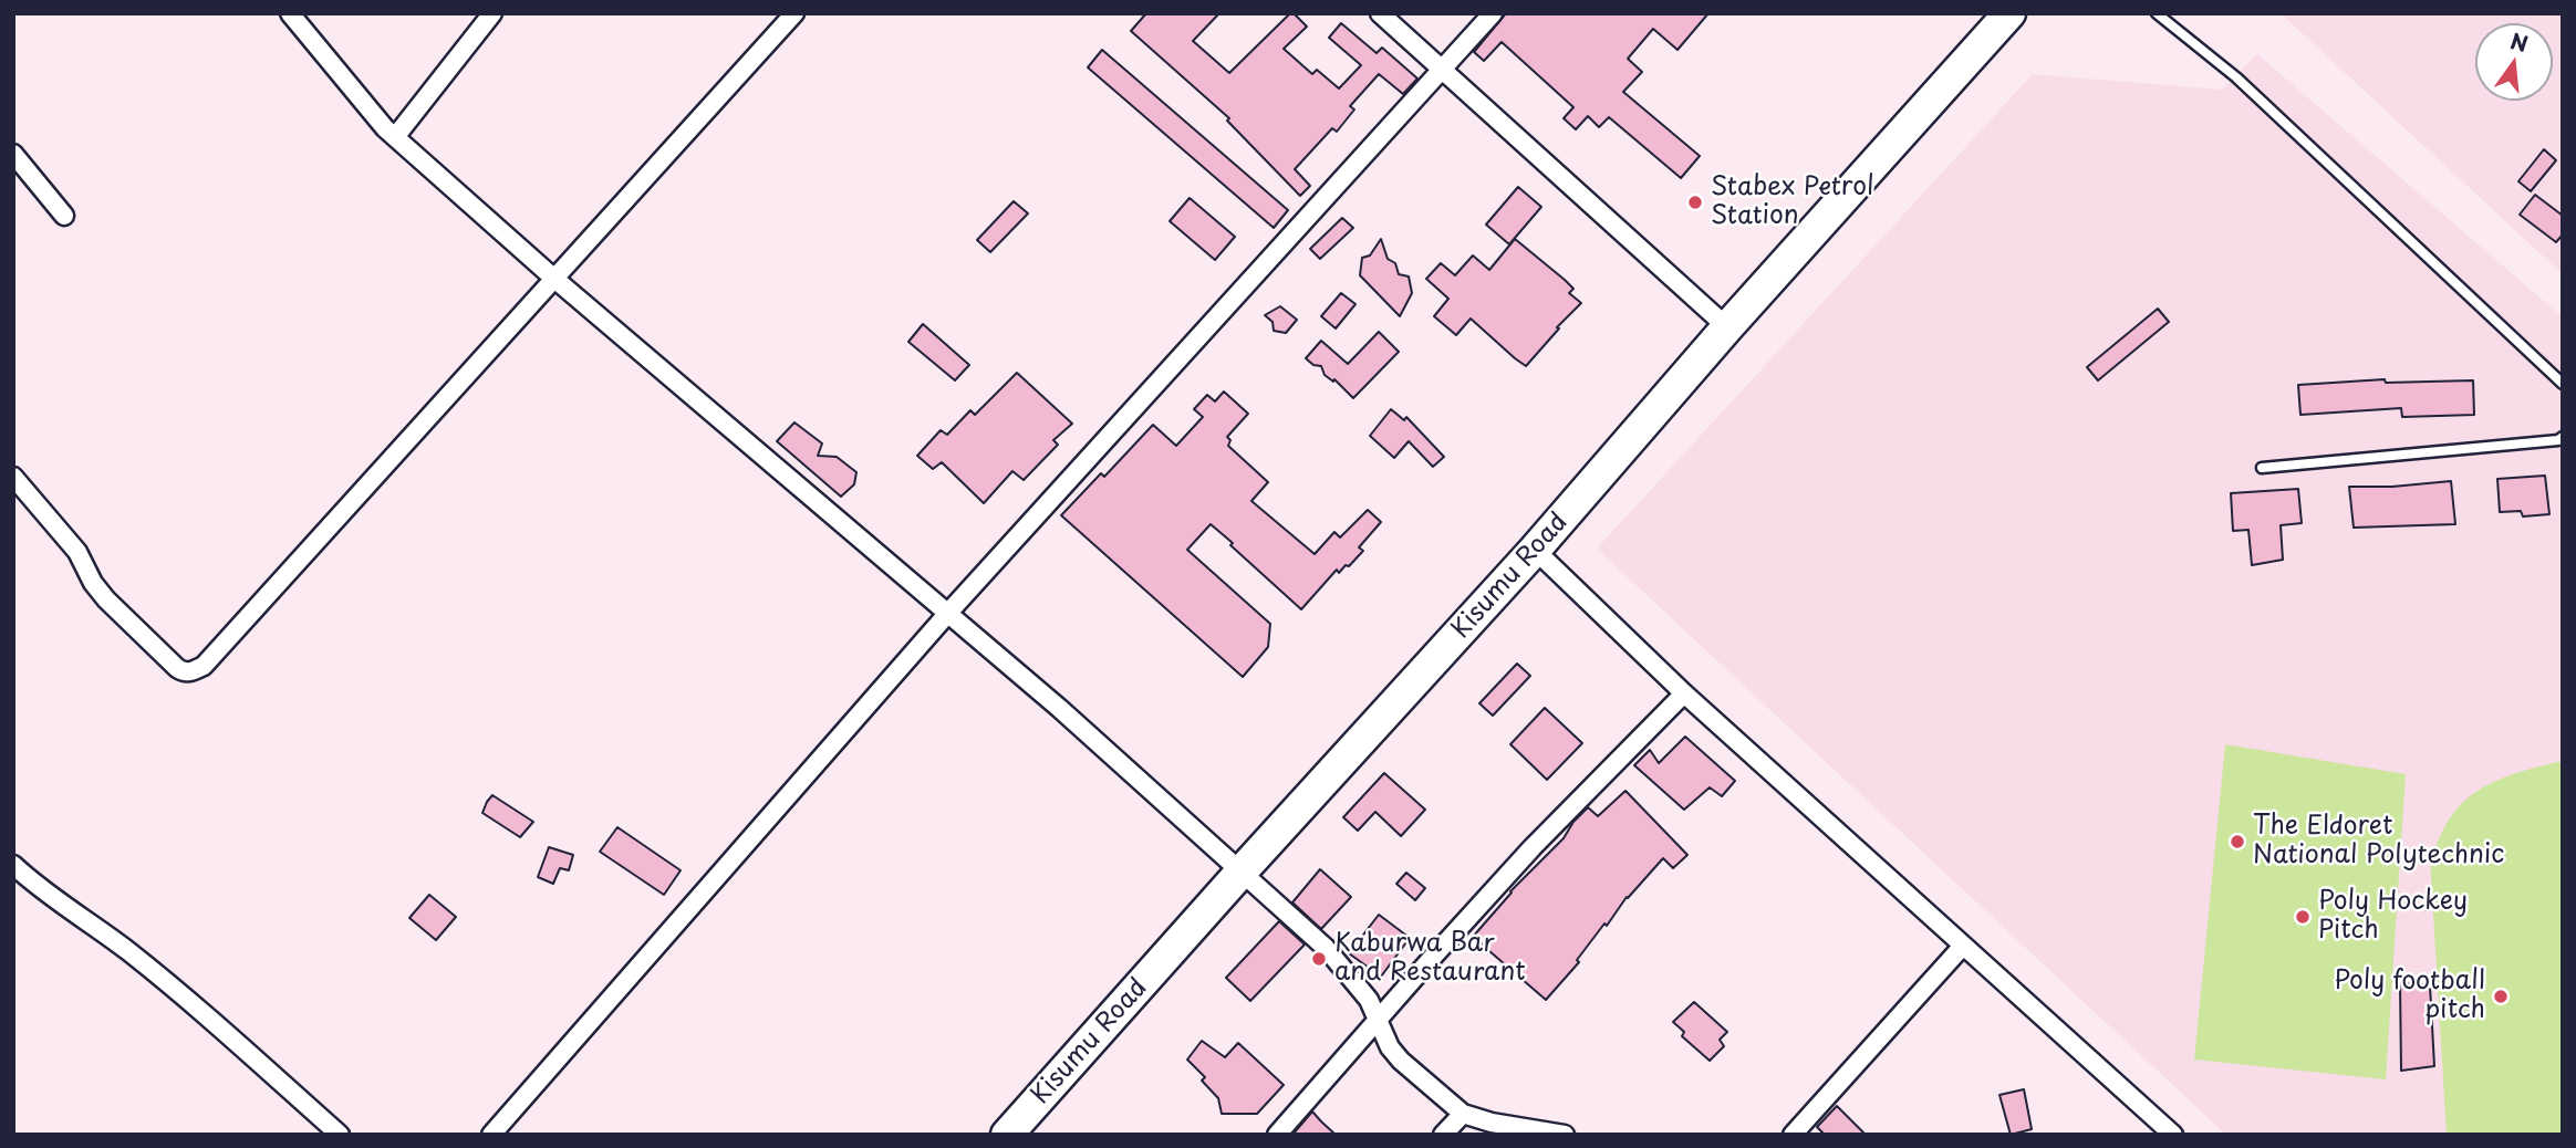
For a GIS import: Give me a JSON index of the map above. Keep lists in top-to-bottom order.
{
  "streets": {
    "highway": ["Kisumu Road"]
  },
  "places": [
    "Stabex Petrol Station",
    "The Eldoret National Polytechnic",
    "Poly Hockey Pitch",
    "Kaburwa Bar and Restaurant",
    "Poly football pitch"
  ],
  "north": "top"
}
